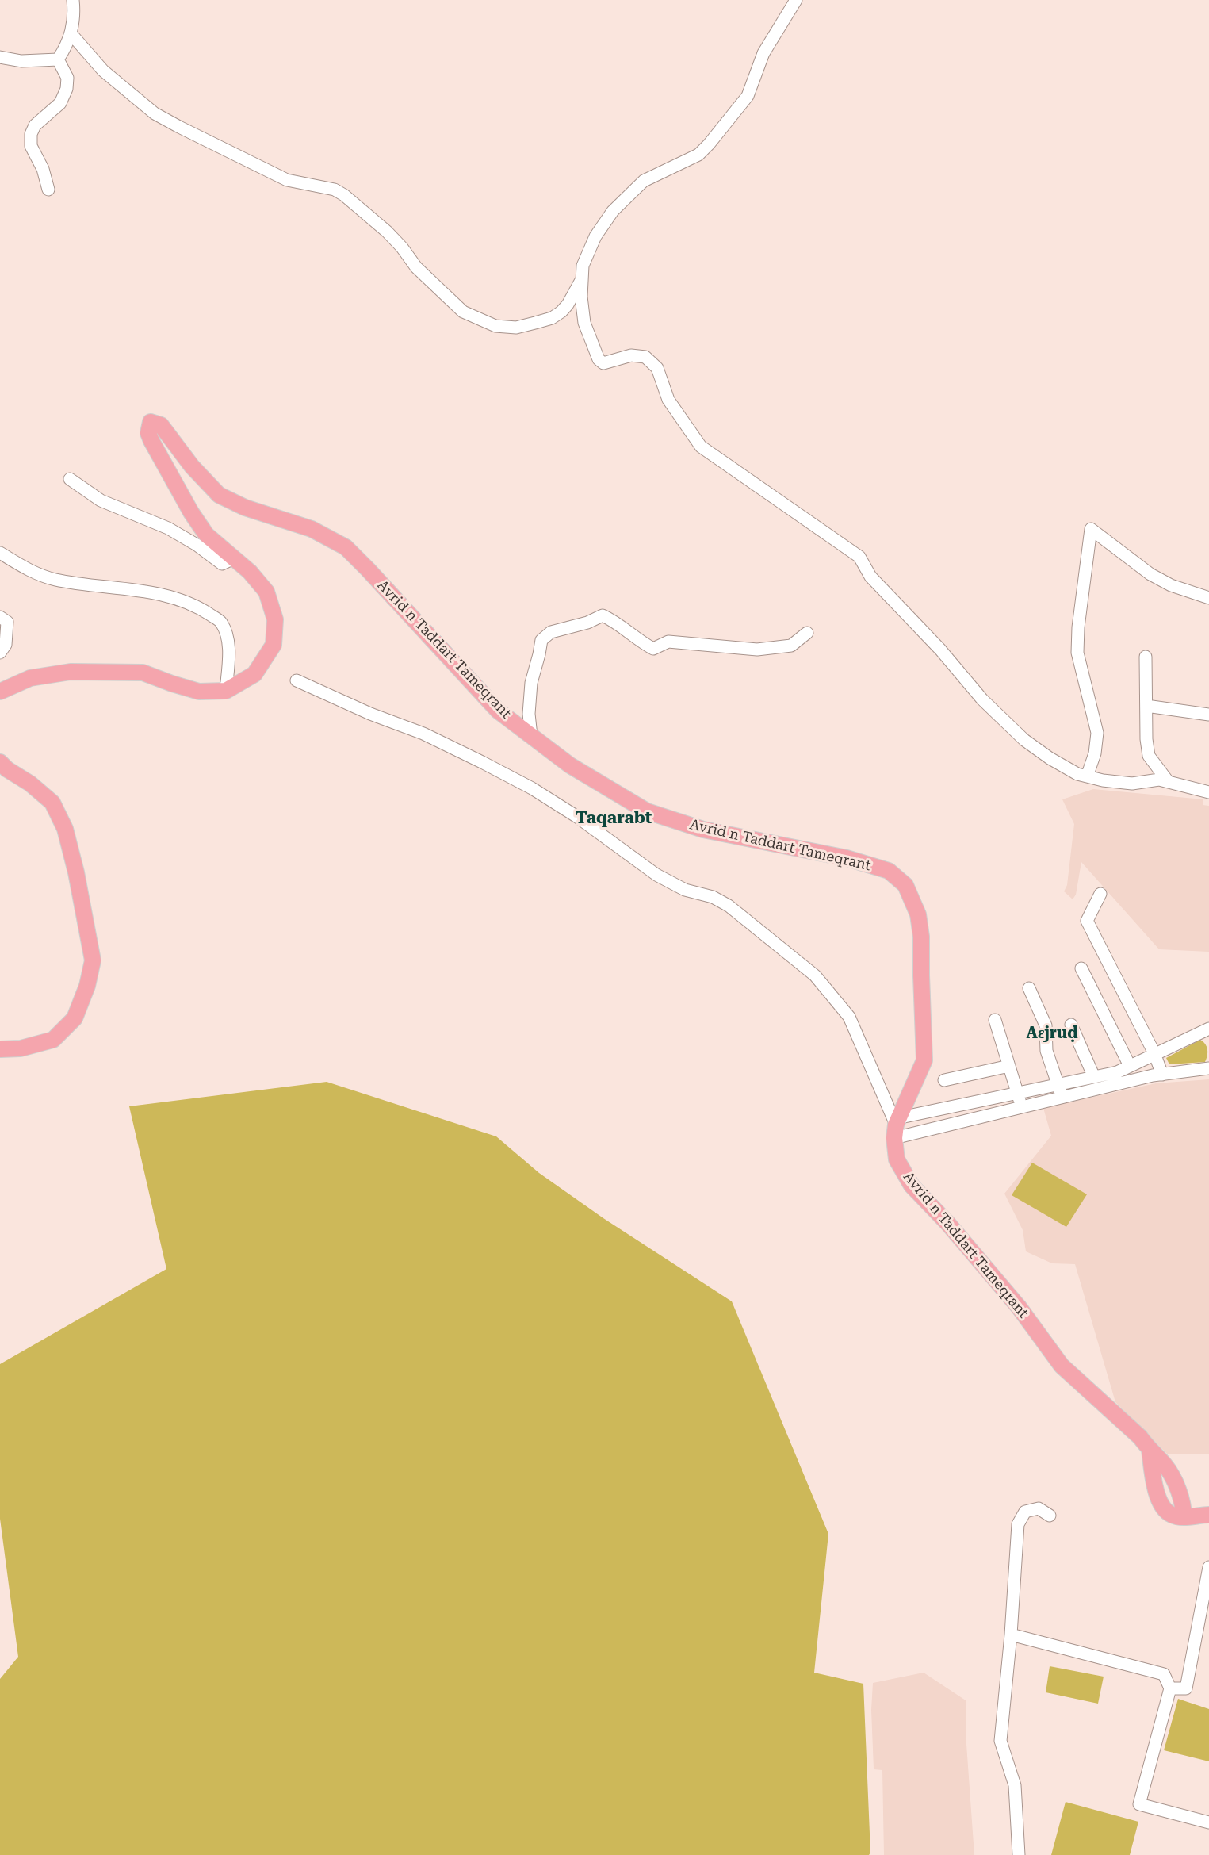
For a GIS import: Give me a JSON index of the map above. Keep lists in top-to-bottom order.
{
  "streets": {
    "main road": ["Avrid n Taddart Tameqrant"]
  },
  "districts": ["Taqarabt", "Aɛjruḍ"]
}
